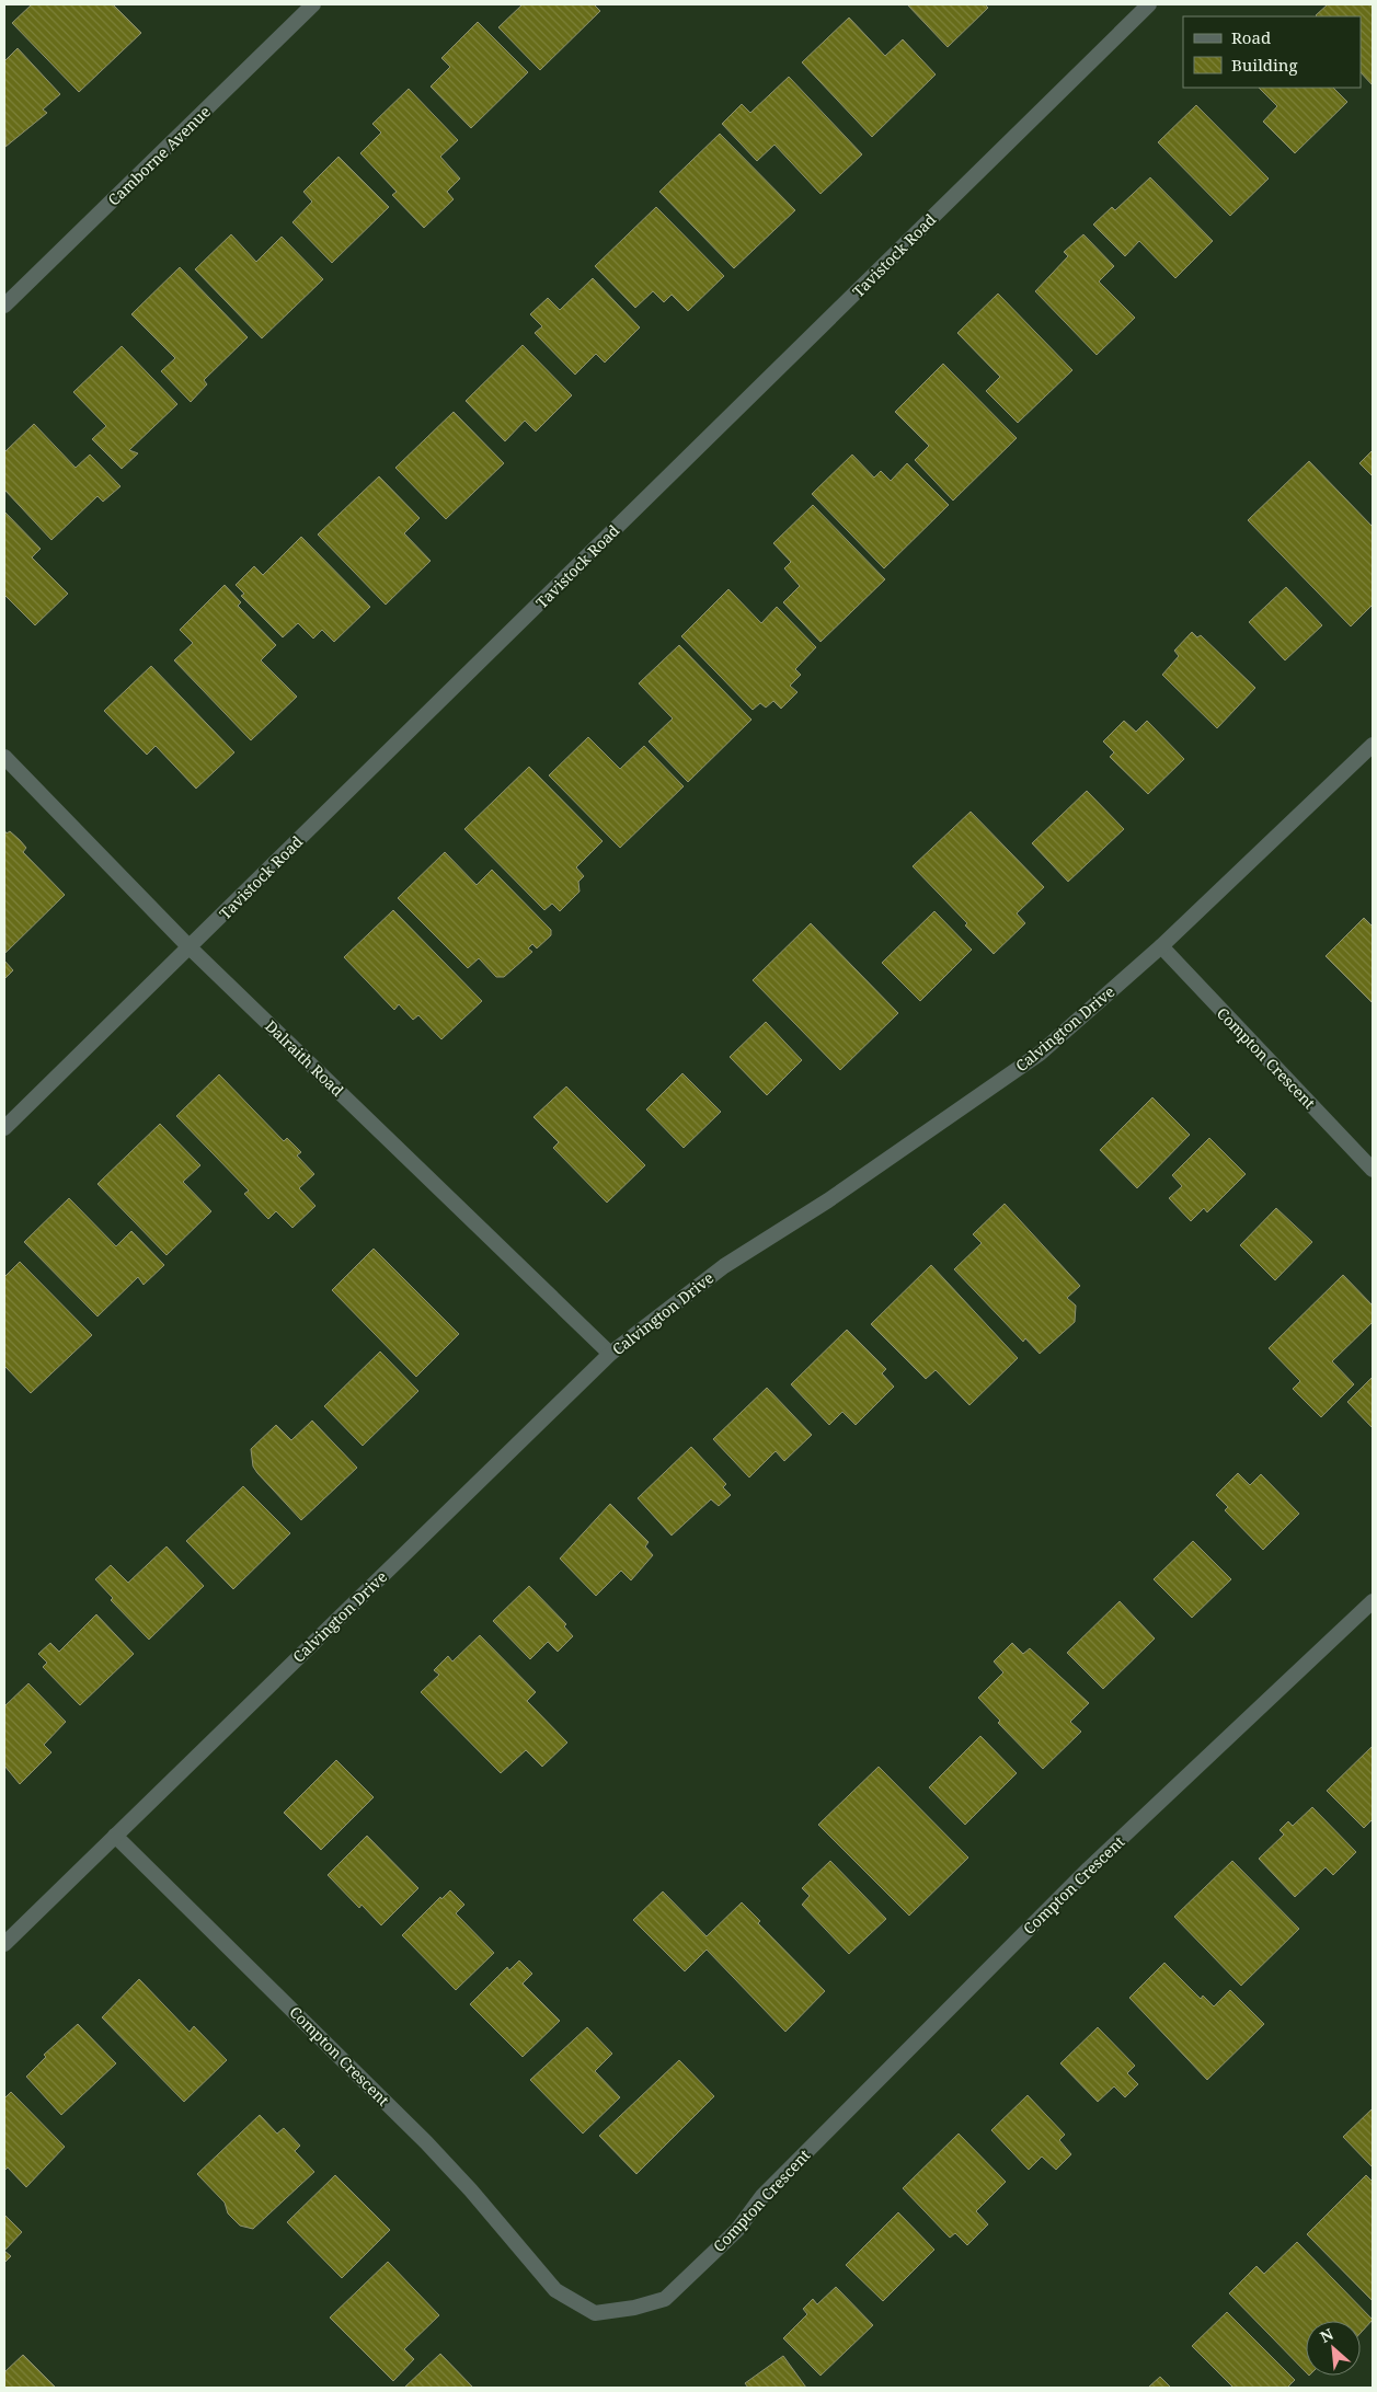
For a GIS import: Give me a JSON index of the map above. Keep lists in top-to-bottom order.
{
  "streets": {
    "street": [
      "Camborne Avenue",
      "Tavistock Road",
      "Calvington Drive",
      "Dalraith Road",
      "Compton Crescent"
    ]
  },
  "crossings": [
    ["Tavistock Road", "Dalraith Road"],
    ["Calvington Drive", "Dalraith Road"],
    ["Calvington Drive", "Compton Crescent"]
  ],
  "legend": ["Road", "Building"],
  "north": "top left"
}
